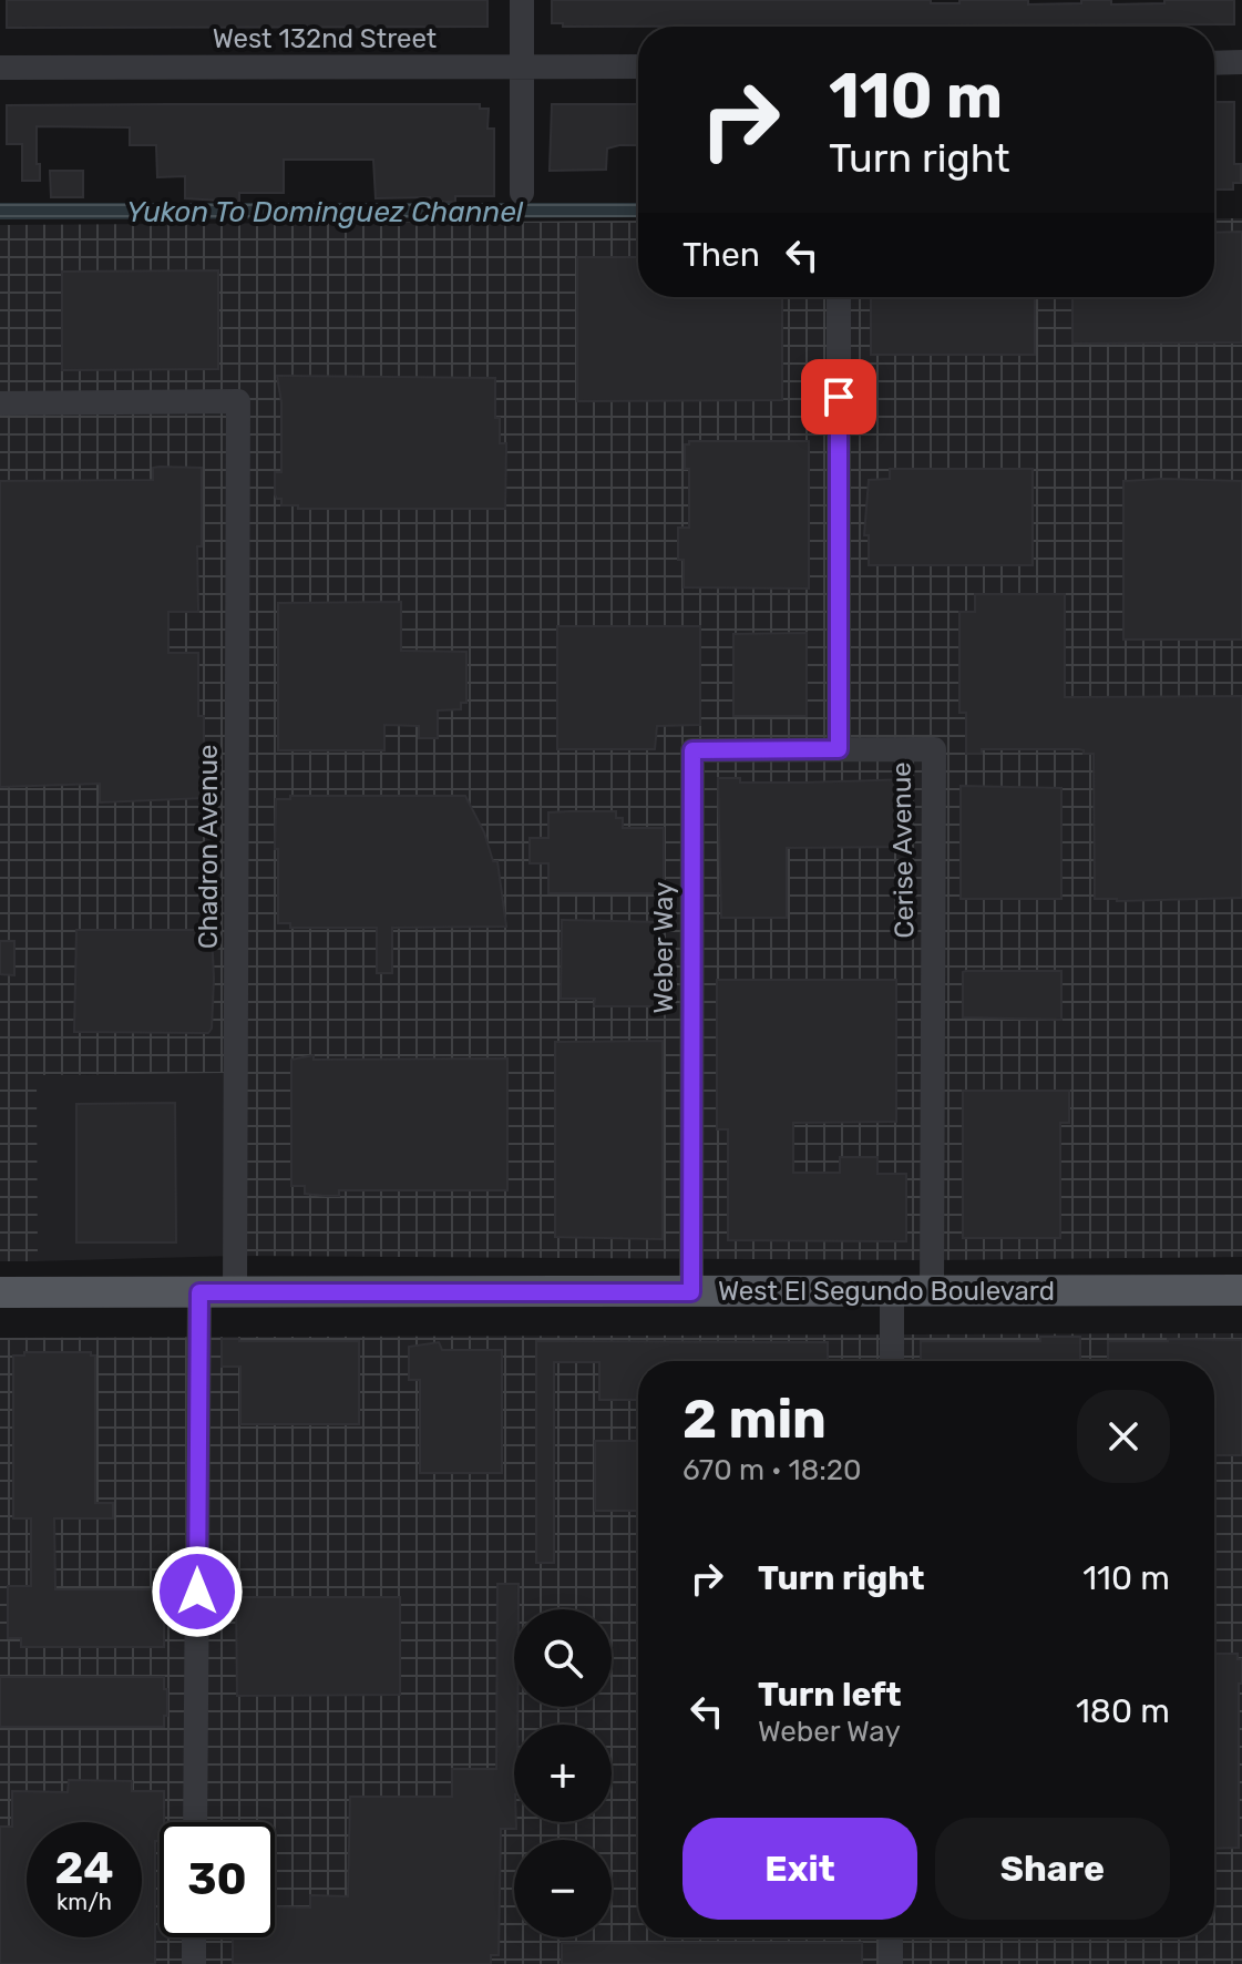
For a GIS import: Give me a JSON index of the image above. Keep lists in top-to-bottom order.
{
  "streets": {
    "main road": ["West El Segundo Boulevard"],
    "street": [
      "West 132nd Street",
      "Chadron Avenue",
      "Cerise Avenue",
      "Weber Way"
    ]
  },
  "crossings": [
    ["Chadron Avenue", "West El Segundo Boulevard"],
    ["Cerise Avenue", "Weber Way"],
    ["Cerise Avenue", "West El Segundo Boulevard"],
    ["Weber Way", "West El Segundo Boulevard"]
  ],
  "water": ["Yukon To Dominguez Channel"],
  "page": {
    "turn": ["110 m", "Turn right"],
    "then": "Then",
    "heading": ["2 min", "670 m · 18:20"],
    "list": [
      {
        "name": "Turn right",
        "value": "110 m"
      },
      {
        "name": "Turn left",
        "note": "Weber Way",
        "value": "180 m"
      }
    ],
    "map_buttons": ["+", "−"],
    "buttons": ["Exit", "Share"],
    "speed": "24 km/h",
    "limit": "30"
  }
}
